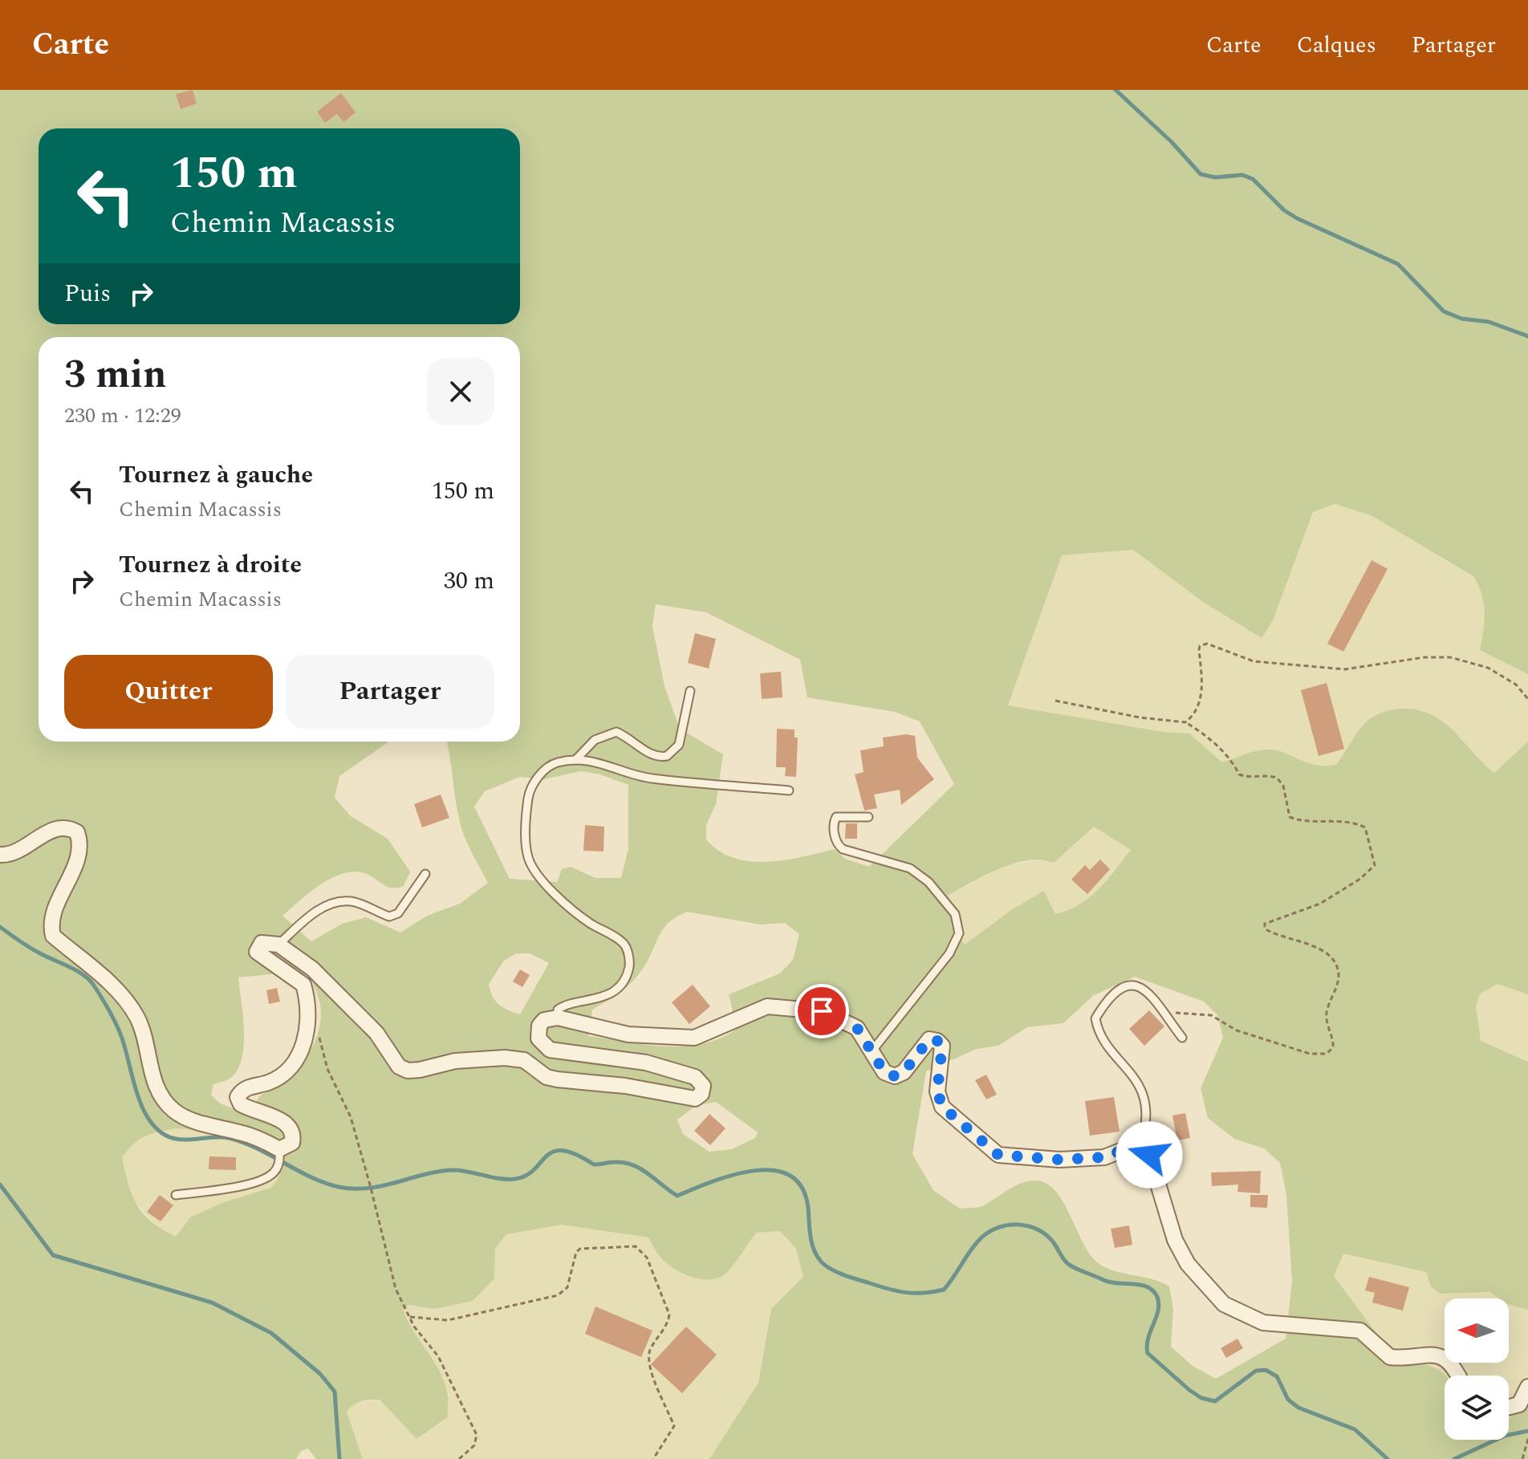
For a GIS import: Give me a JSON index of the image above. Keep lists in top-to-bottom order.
{
  "north": "left",
  "page": {
    "header": "Carte",
    "nav": ["Carte", "Calques", "Partager"],
    "turn": ["150 m", "Chemin Macassis"],
    "then": "Puis",
    "heading": ["3 min", "230 m · 12:29"],
    "list": [
      {
        "name": "Tournez à gauche",
        "note": "Chemin Macassis",
        "value": "150 m"
      },
      {
        "name": "Tournez à droite",
        "note": "Chemin Macassis",
        "value": "30 m"
      }
    ],
    "buttons": ["Quitter", "Partager"]
  }
}
